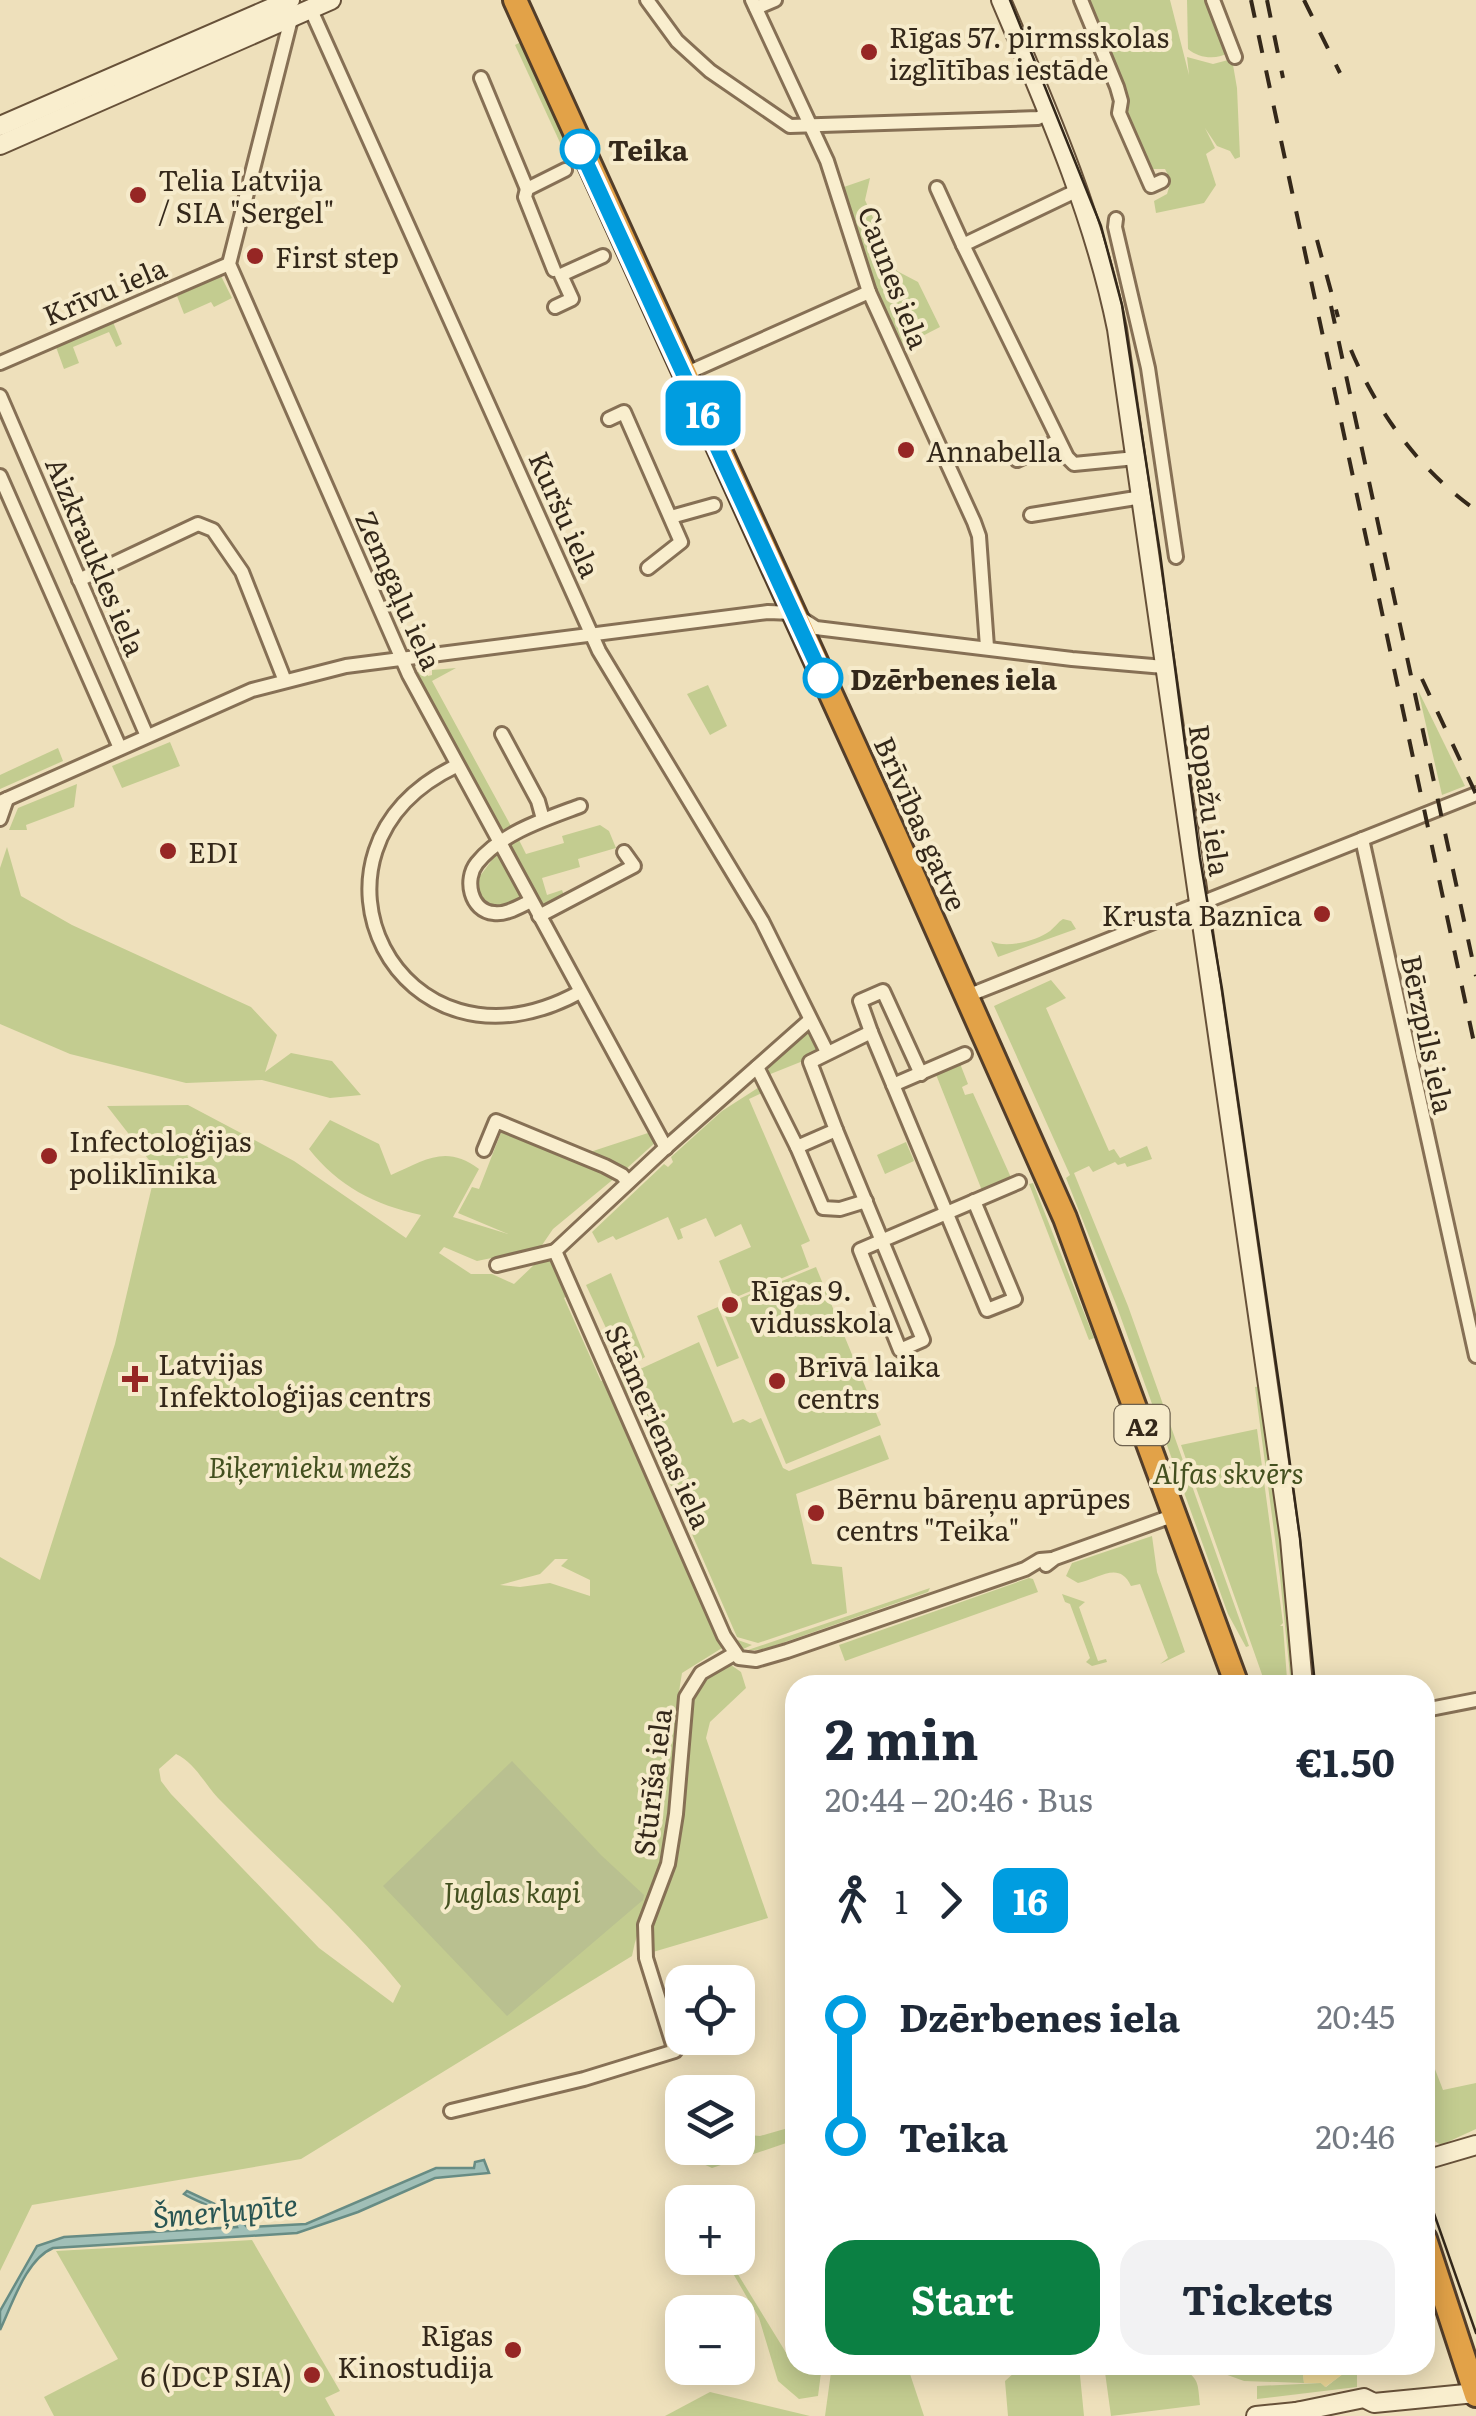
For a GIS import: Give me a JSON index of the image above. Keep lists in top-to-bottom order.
{
  "streets": {
    "highway": ["Brīvības gatve", "A2"],
    "street": [
      "Caunes iela",
      "Krīvu iela",
      "Kuršu iela",
      "Aizkraukles iela",
      "Zemgaļu iela",
      "Ropažu iela",
      "Bērzpils iela",
      "Stāmerienas iela",
      "Stūrīša iela"
    ]
  },
  "crossings": [
    ["Krīvu iela", "Zemgaļu iela"],
    ["Stāmerienas iela", "Stūrīša iela"]
  ],
  "water": ["Šmerļupīte"],
  "parks": ["Biķernieku mežs", "Alfas skvērs", "Juglas kapi"],
  "places": {
    "other": [
      "Rīgas 57. pirmsskolas izglītības iestāde",
      "Teika",
      "Telia Latvija / SIA \"Sergel\"",
      "First step",
      "Annabella",
      "Dzērbenes iela",
      "EDI",
      "Krusta Baznīca",
      "Infectoloģijas poliklīnika",
      "Rīgas 9. vidusskola",
      "Brīvā laika centrs",
      "Bērnu bāreņu aprūpes centrs \"Teika\"",
      "Rīgas Kinostudija",
      "6 (DCP SIA)"
    ],
    "health": ["Latvijas Infektoloģijas centrs"]
  },
  "lines": ["bus line 16"],
  "page": {
    "on_map": "16",
    "heading": ["2 min", "20:44 – 20:46 · Bus", "€1.50"],
    "legs": ["1", "16"],
    "list": [
      {
        "name": "Dzērbenes iela",
        "value": "20:45"
      },
      {
        "name": "Teika",
        "value": "20:46"
      }
    ],
    "map_buttons": ["+", "−"],
    "buttons": ["Start", "Tickets"]
  }
}
